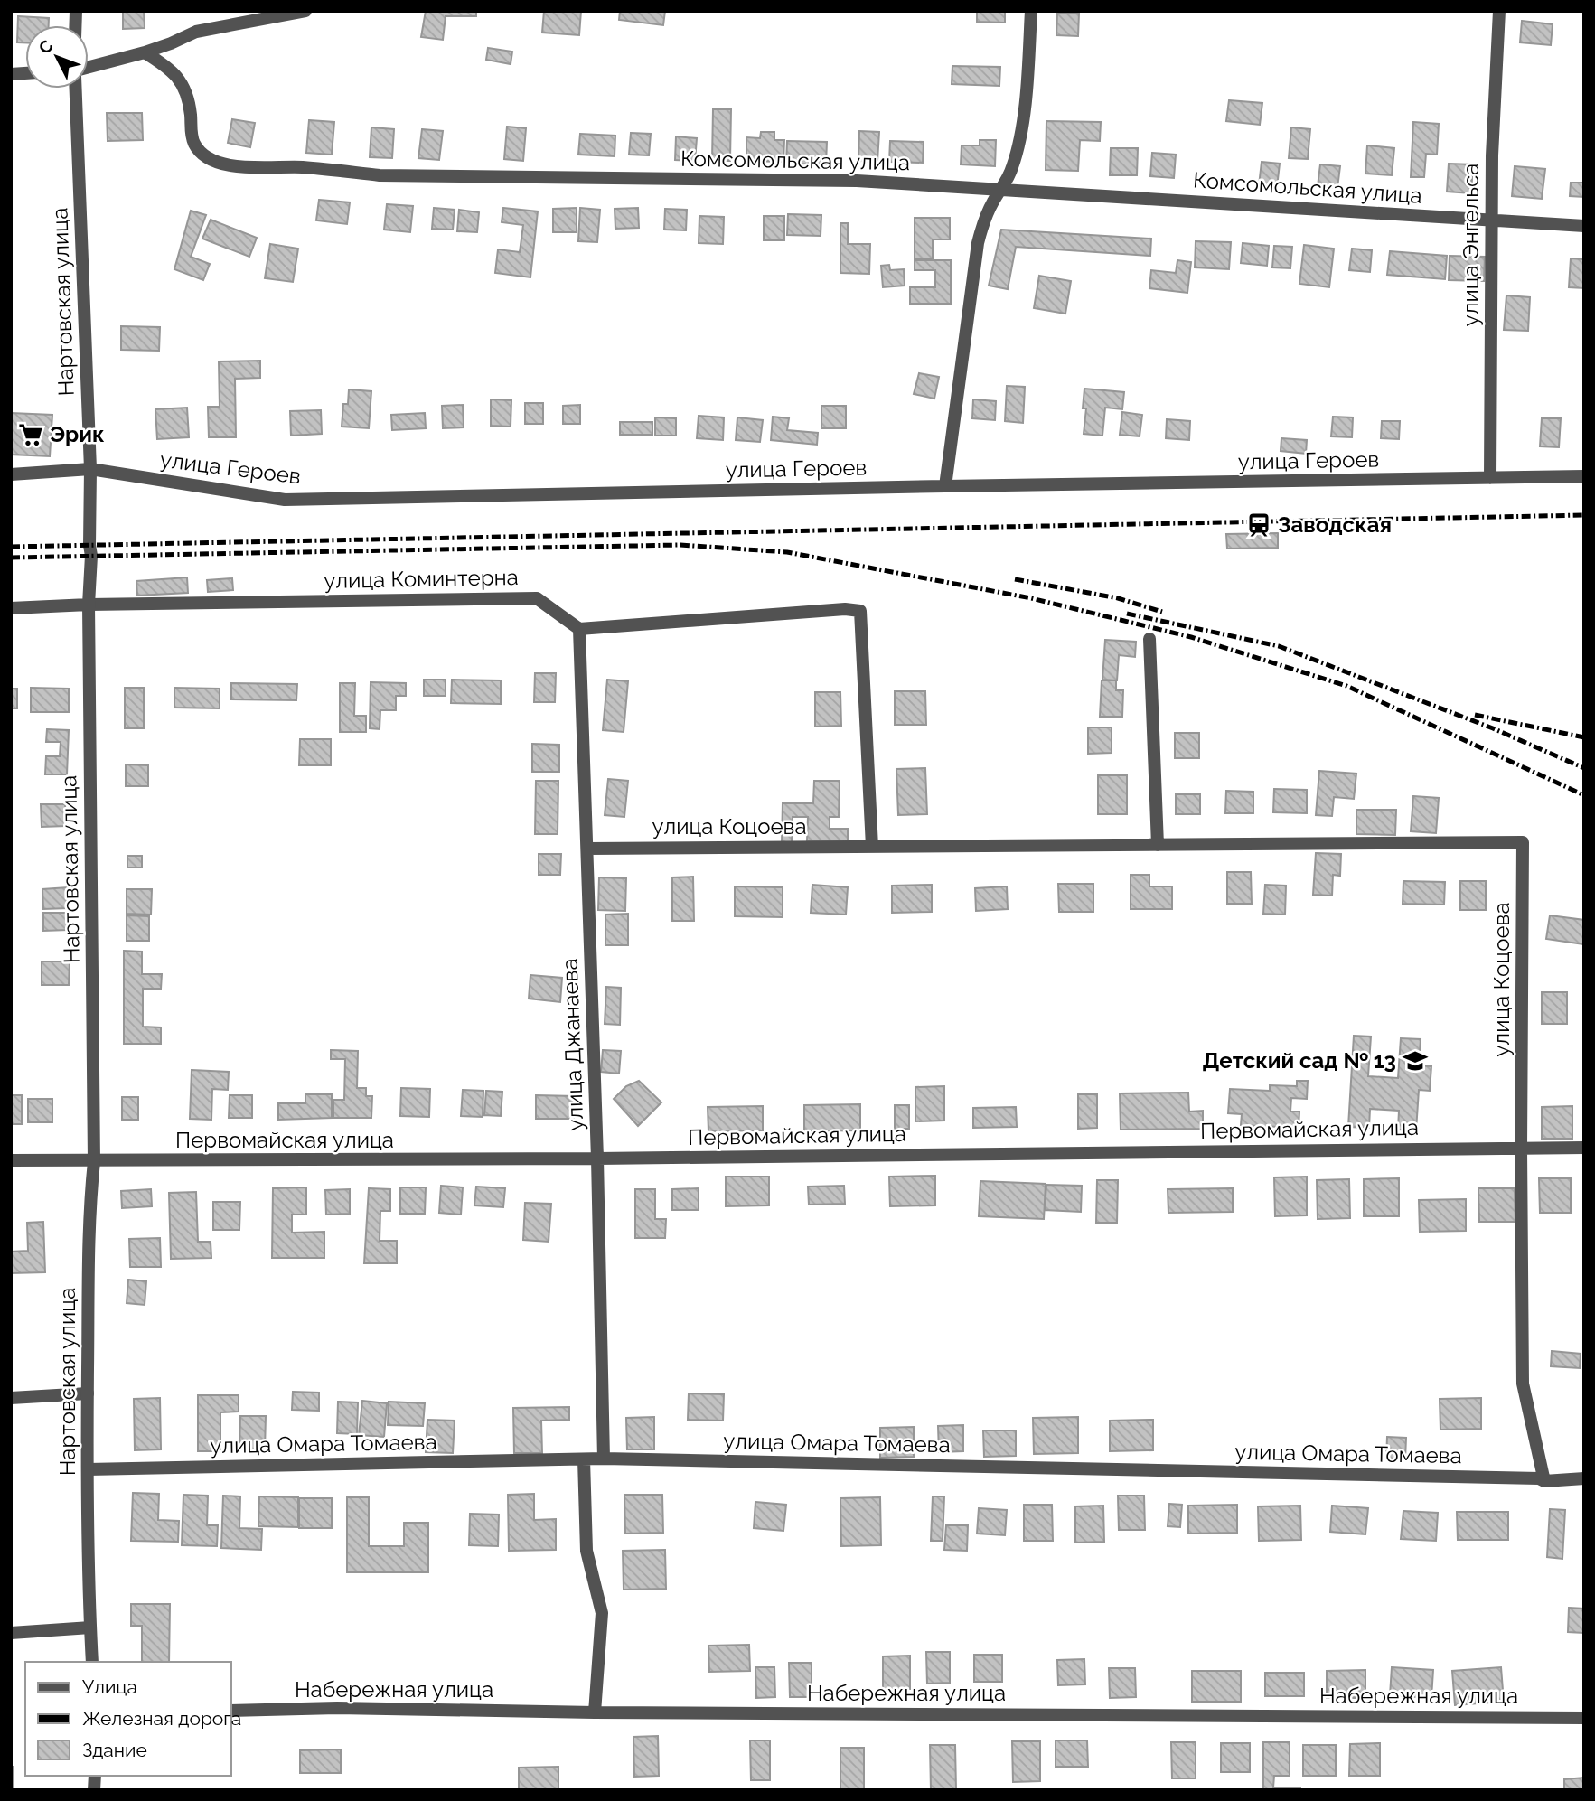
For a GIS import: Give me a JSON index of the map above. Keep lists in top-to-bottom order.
{
  "streets": {
    "street": [
      "Комсомольская улица",
      "улица Энгельса",
      "Нартовская улица",
      "улица Героев",
      "улица Коминтерна",
      "улица Коцоева",
      "улица Джанаева",
      "Первомайская улица",
      "улица Омара Томаева",
      "Набережная улица"
    ]
  },
  "crossings": [
    ["Комсомольская улица", "улица Энгельса"],
    ["улица Энгельса", "улица Героев"],
    ["Нартовская улица", "улица Героев"],
    ["Нартовская улица", "улица Коминтерна"],
    ["Нартовская улица", "Первомайская улица"],
    ["Нартовская улица", "улица Омара Томаева"],
    ["улица Коминтерна", "улица Джанаева"],
    ["улица Коцоева", "улица Джанаева"],
    ["улица Коцоева", "Первомайская улица"],
    ["улица Коцоева", "улица Омара Томаева"],
    ["улица Джанаева", "Первомайская улица"],
    ["улица Джанаева", "улица Омара Томаева"]
  ],
  "places": {
    "supermarket": ["Эрик"],
    "station": ["Заводская"],
    "school or university": ["Детский сад № 13"]
  },
  "legend": ["Улица", "Железная дорога", "Здание"],
  "north": "top left"
}
